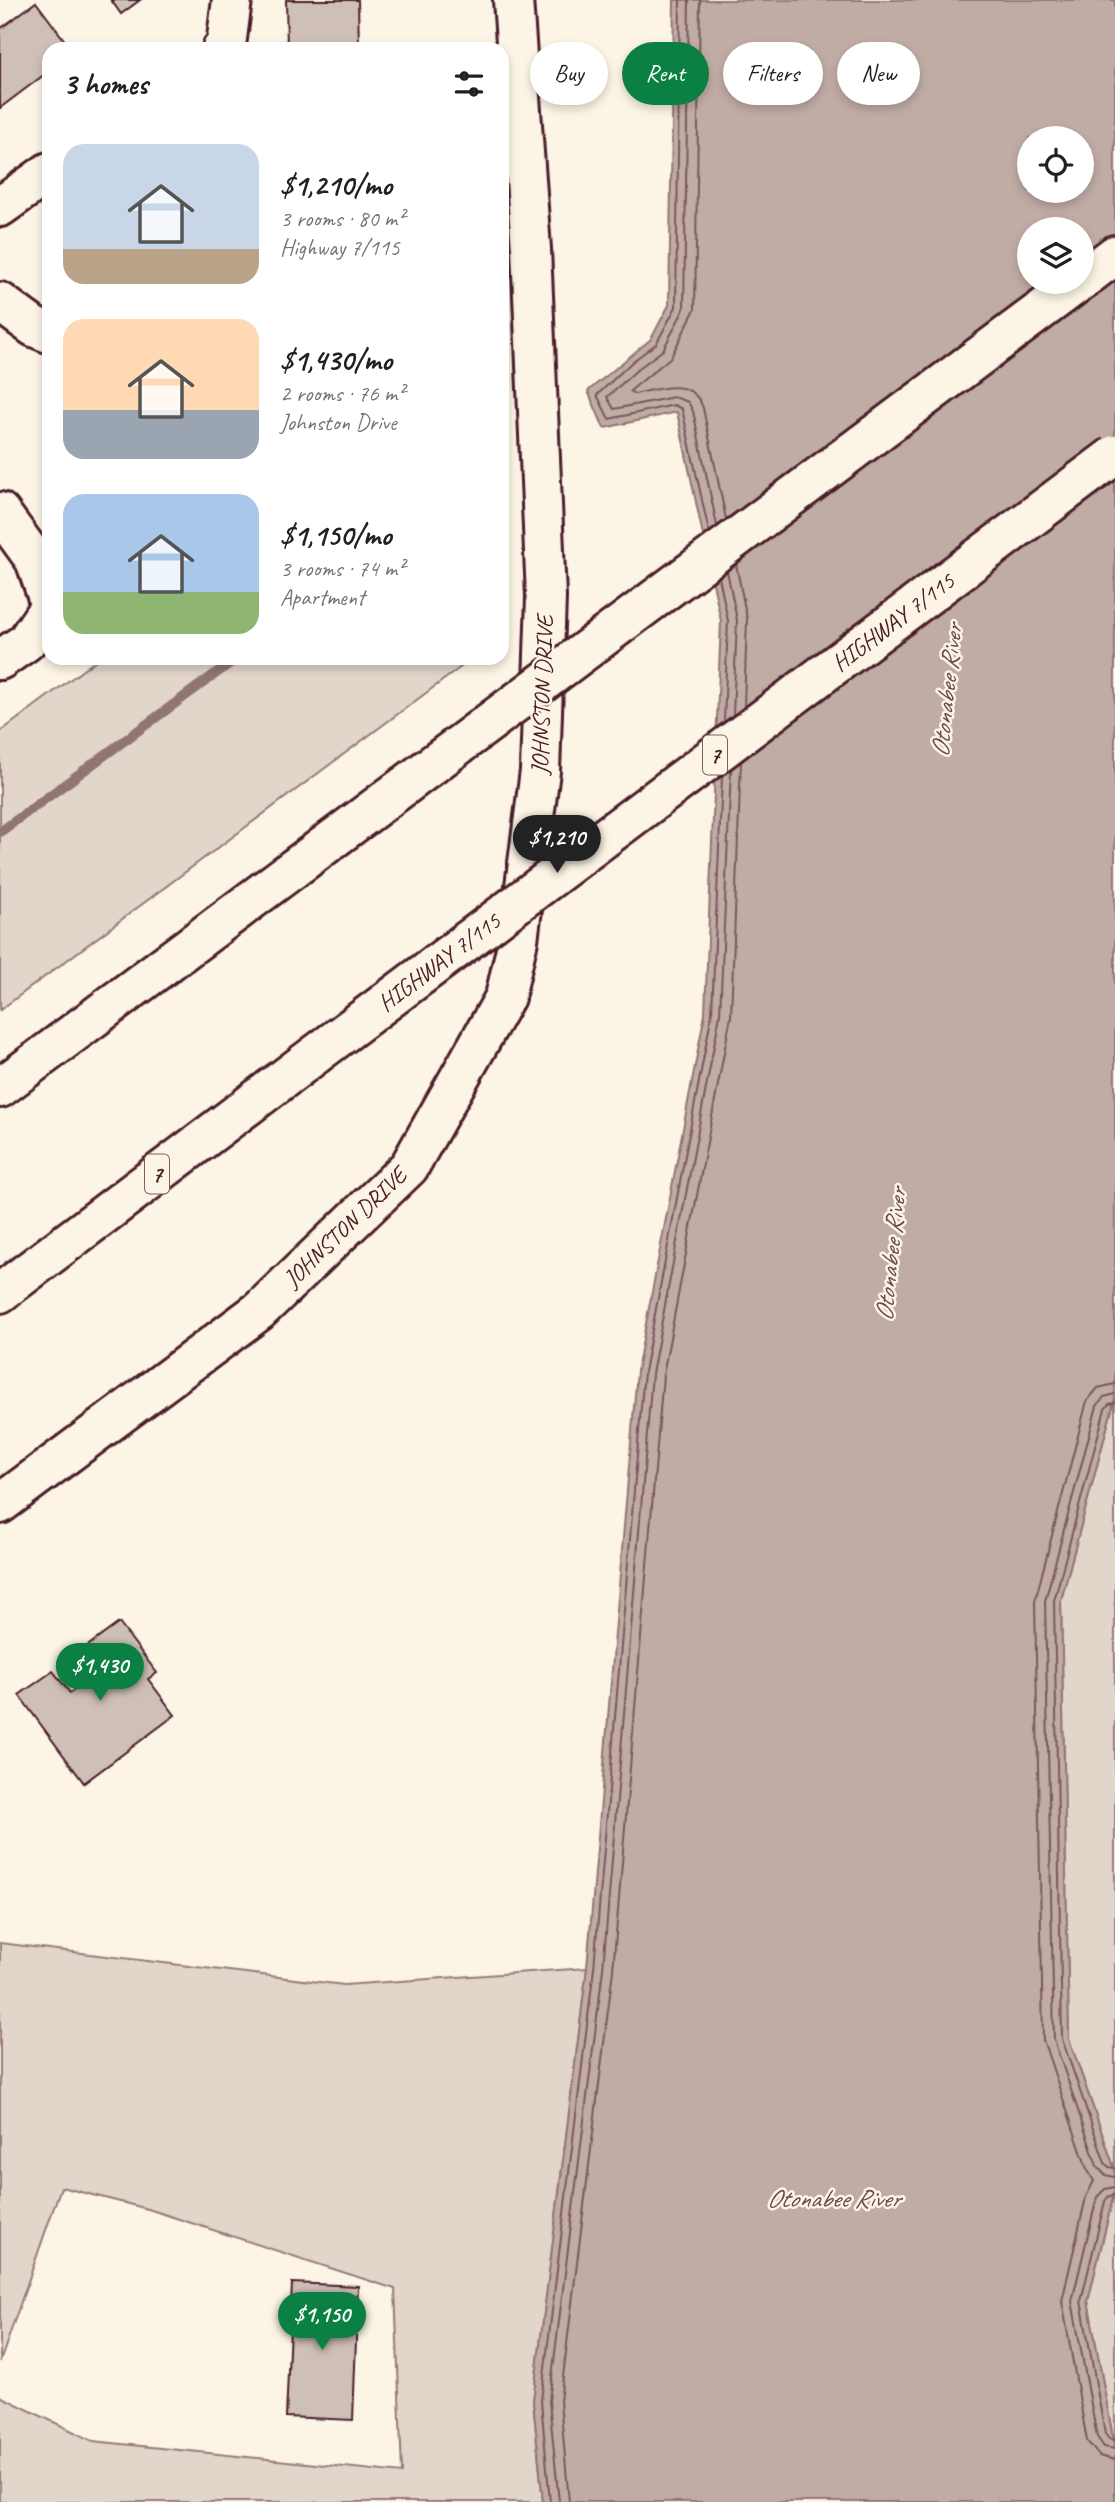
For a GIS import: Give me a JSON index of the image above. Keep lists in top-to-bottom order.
{
  "streets": {
    "main road": ["HIGHWAY 7/115", "JOHNSTON DRIVE", "7"]
  },
  "water": ["Otonabee River"],
  "page": {
    "chip": [
      "Buy",
      "Rent",
      "Filters",
      "New"
    ],
    "heading": "3 homes",
    "list": [
      {
        "name": "$1,210/mo",
        "note": "3 rooms · 80 m² · Highway 7/115"
      },
      {
        "name": "$1,430/mo",
        "note": "2 rooms · 76 m² · Johnston Drive"
      },
      {
        "name": "$1,150/mo",
        "note": "3 rooms · 74 m² · Apartment"
      }
    ],
    "price": ["$1,210", "$1,430", "$1,150"]
  }
}
